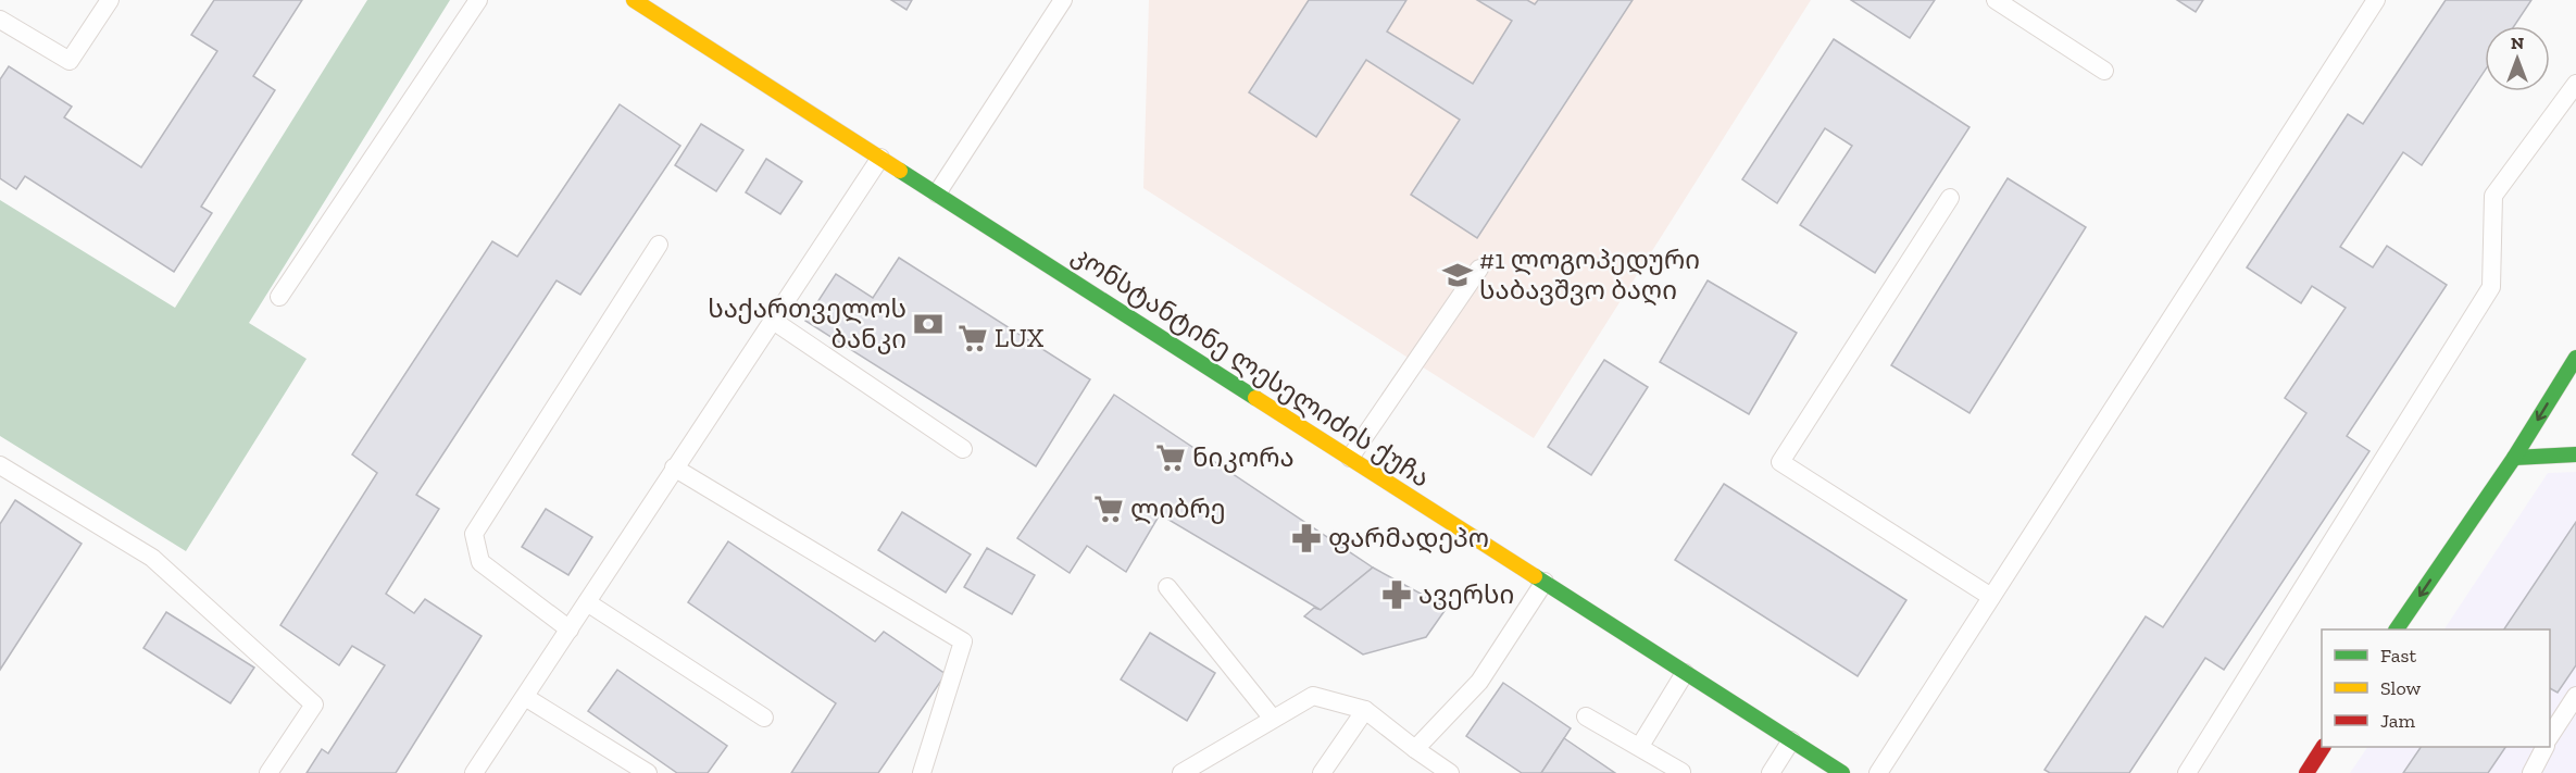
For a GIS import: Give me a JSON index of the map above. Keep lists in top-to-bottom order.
{
  "streets": {
    "street": ["კონსტანტინე ლესელიძის ქუჩა"]
  },
  "places": {
    "school or university": ["#1 ლოგოპედური საბავშვო ბაღი"],
    "bank": ["საქართველოს ბანკი"],
    "supermarket": ["LUX", "ნიკორა", "ლიბრე"],
    "pharmacy": ["ფარმადეპო", "ავერსი"]
  },
  "legend": ["Fast", "Slow", "Jam"],
  "north": "top"
}
